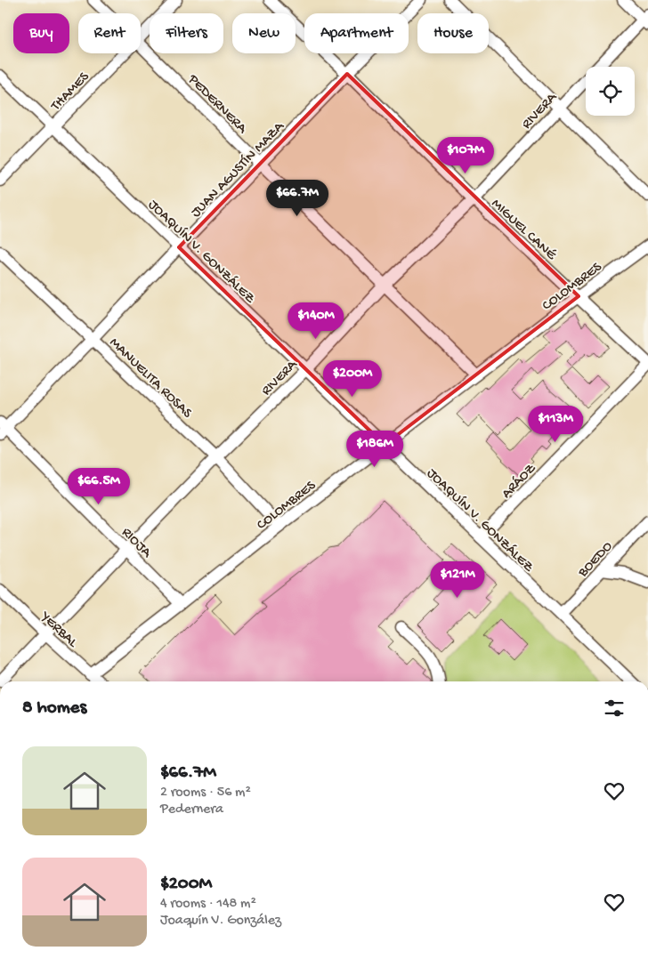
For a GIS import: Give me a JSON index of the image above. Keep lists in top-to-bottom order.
{
  "streets": {
    "street": [
      "THAMES",
      "PEDERNERA",
      "RIVERA",
      "JUAN AGUSTÍN MAZA",
      "MIGUEL CANÉ",
      "JOAQUÍN V. GONZÁLEZ",
      "COLOMBRES",
      "MANUELITA ROSAS",
      "ARÁOZ",
      "RIOJA",
      "BOEDO",
      "YERBAL"
    ]
  },
  "crossings": [
    ["THAMES", "JOAQUÍN V. GONZÁLEZ"],
    ["PEDERNERA", "RIVERA"],
    ["PEDERNERA", "JUAN AGUSTÍN MAZA"],
    ["PEDERNERA", "COLOMBRES"],
    ["RIVERA", "MIGUEL CANÉ"],
    ["RIVERA", "JOAQUÍN V. GONZÁLEZ"],
    ["RIVERA", "MANUELITA ROSAS"],
    ["RIVERA", "RIOJA"],
    ["RIVERA", "YERBAL"],
    ["JUAN AGUSTÍN MAZA", "MIGUEL CANÉ"],
    ["JUAN AGUSTÍN MAZA", "JOAQUÍN V. GONZÁLEZ"],
    ["JUAN AGUSTÍN MAZA", "MANUELITA ROSAS"],
    ["JUAN AGUSTÍN MAZA", "RIOJA"],
    ["MIGUEL CANÉ", "COLOMBRES"],
    ["MIGUEL CANÉ", "ARÁOZ"],
    ["JOAQUÍN V. GONZÁLEZ", "COLOMBRES"],
    ["JOAQUÍN V. GONZÁLEZ", "ARÁOZ"],
    ["JOAQUÍN V. GONZÁLEZ", "BOEDO"],
    ["COLOMBRES", "MANUELITA ROSAS"],
    ["COLOMBRES", "RIOJA"],
    ["COLOMBRES", "YERBAL"]
  ],
  "page": {
    "chip": [
      "Buy",
      "Rent",
      "Filters",
      "New",
      "Apartment",
      "House"
    ],
    "price": [
      "$107M",
      "$66.7M",
      "$140M",
      "$200M",
      "$113M",
      "$186M",
      "$66.5M",
      "$121M"
    ],
    "heading": "8 homes",
    "list": [
      {
        "name": "$66.7M",
        "note": "2 rooms · 56 m² · Pedernera"
      },
      {
        "name": "$200M",
        "note": "4 rooms · 148 m² · Joaquín V. González"
      }
    ]
  }
}
